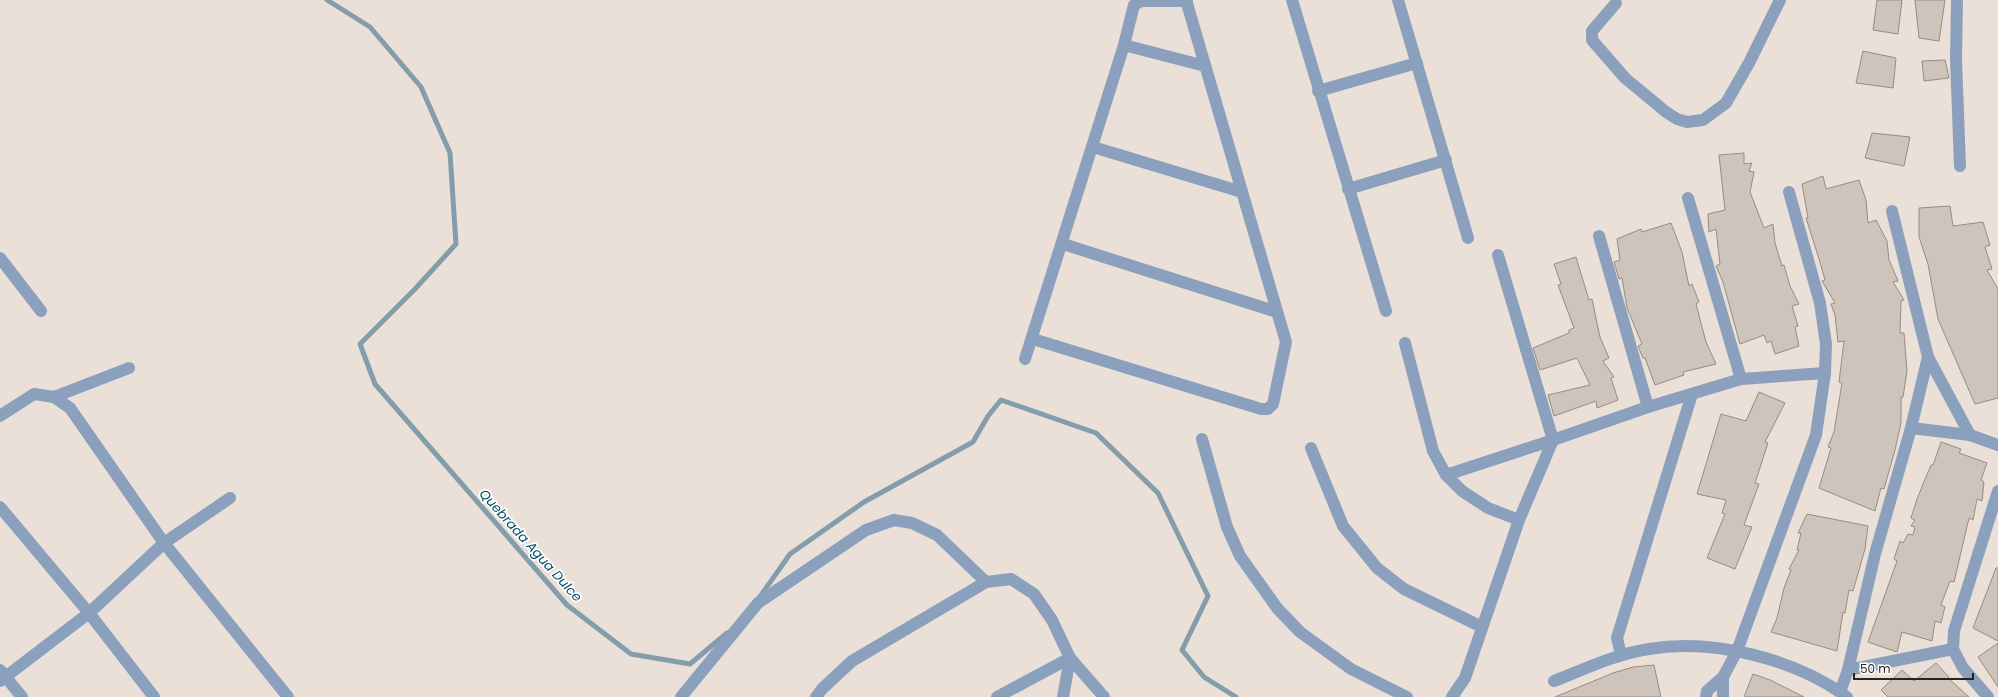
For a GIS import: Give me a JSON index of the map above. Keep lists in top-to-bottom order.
{
  "water": ["Quebrada Agua Dulce"],
  "scale_bar": "50 m"
}
